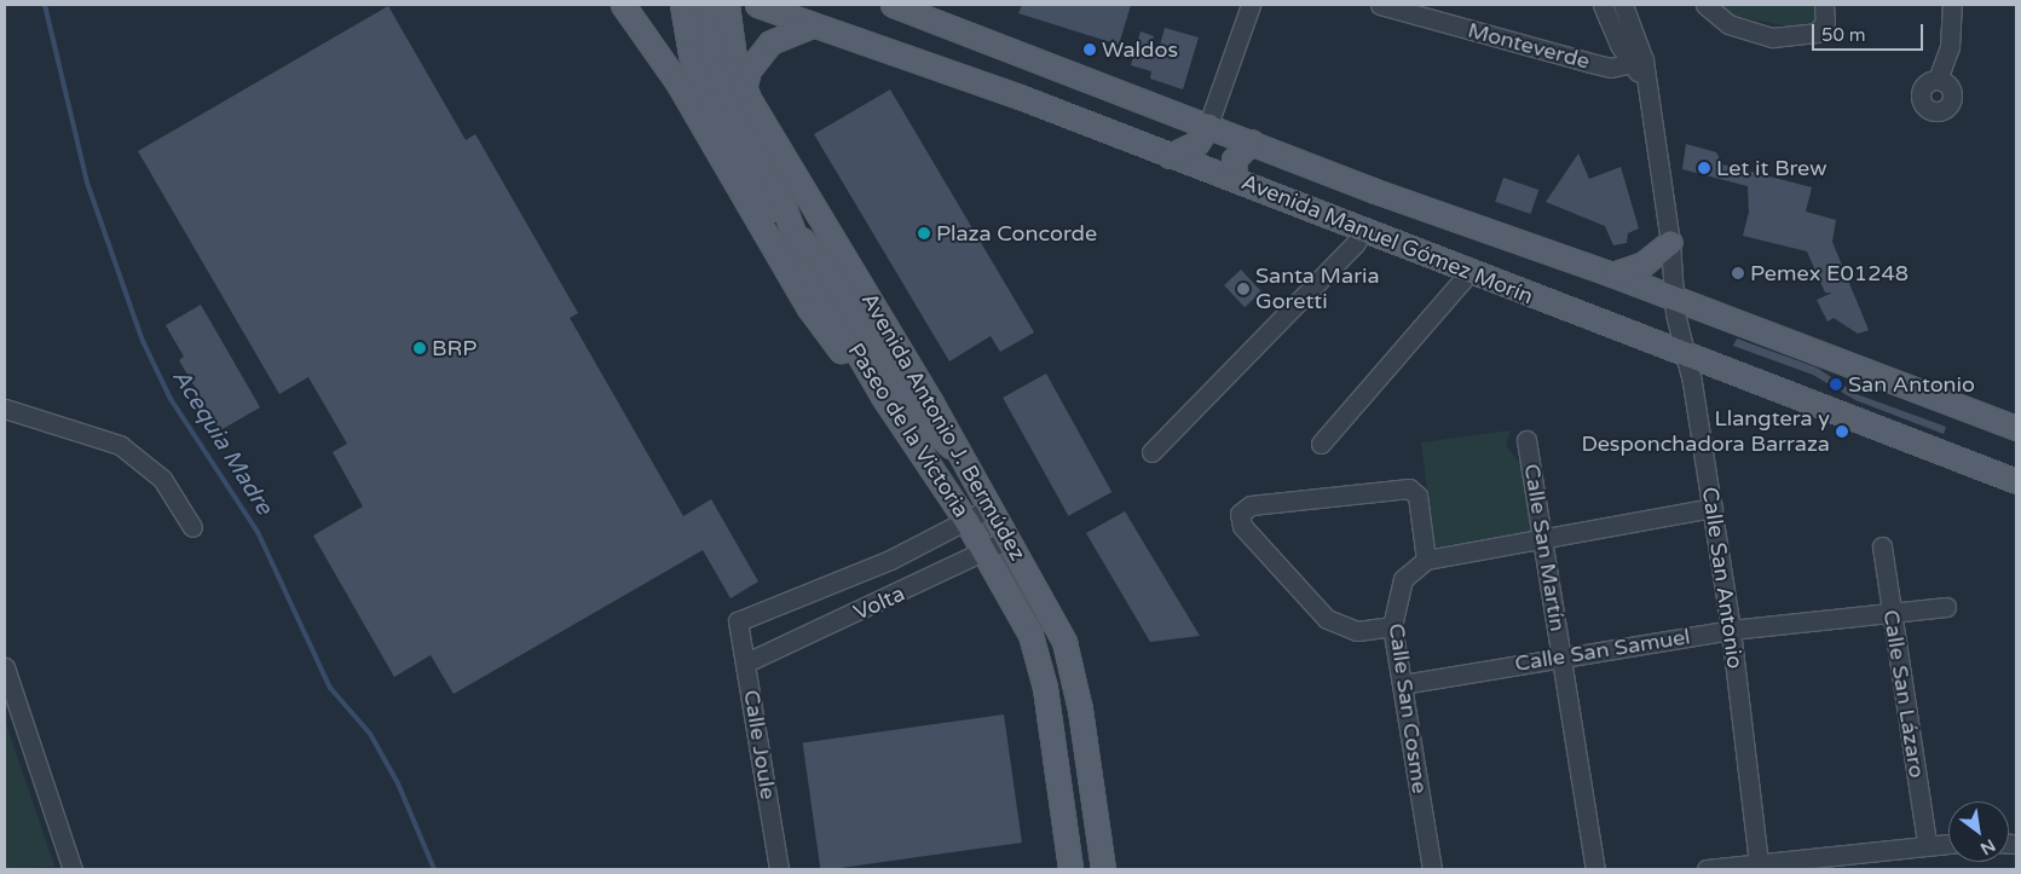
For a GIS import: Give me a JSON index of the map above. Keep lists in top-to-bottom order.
{
  "streets": {
    "main road": ["Avenida Manuel Gómez Morín", "Avenida Antonio J. Bermúdez", "Paseo de la Victoria"],
    "street": [
      "Monteverde",
      "Calle San Martín",
      "Calle San Antonio",
      "Volta",
      "Calle San Samuel",
      "Calle San Lázaro",
      "Calle San Cosme",
      "Calle Joule"
    ]
  },
  "crossings": [
    ["Monteverde", "Calle San Antonio"],
    ["Avenida Manuel Gómez Morín", "Calle San Antonio"],
    ["Avenida Antonio J. Bermúdez", "Volta"],
    ["Paseo de la Victoria", "Volta"],
    ["Calle San Martín", "Calle San Samuel"],
    ["Calle San Antonio", "Calle San Samuel"],
    ["Volta", "Calle Joule"],
    ["Calle San Samuel", "Calle San Lázaro"],
    ["Calle San Samuel", "Calle San Cosme"]
  ],
  "water": ["Acequia Madre"],
  "places": [
    "Waldos",
    "Let it Brew",
    "Plaza Concorde",
    "Pemex E01248",
    "Santa Maria Goretti",
    "BRP",
    "San Antonio",
    "Llangtera y Desponchadora Barraza"
  ],
  "scale_bar": "50 m",
  "north": "bottom right"
}
